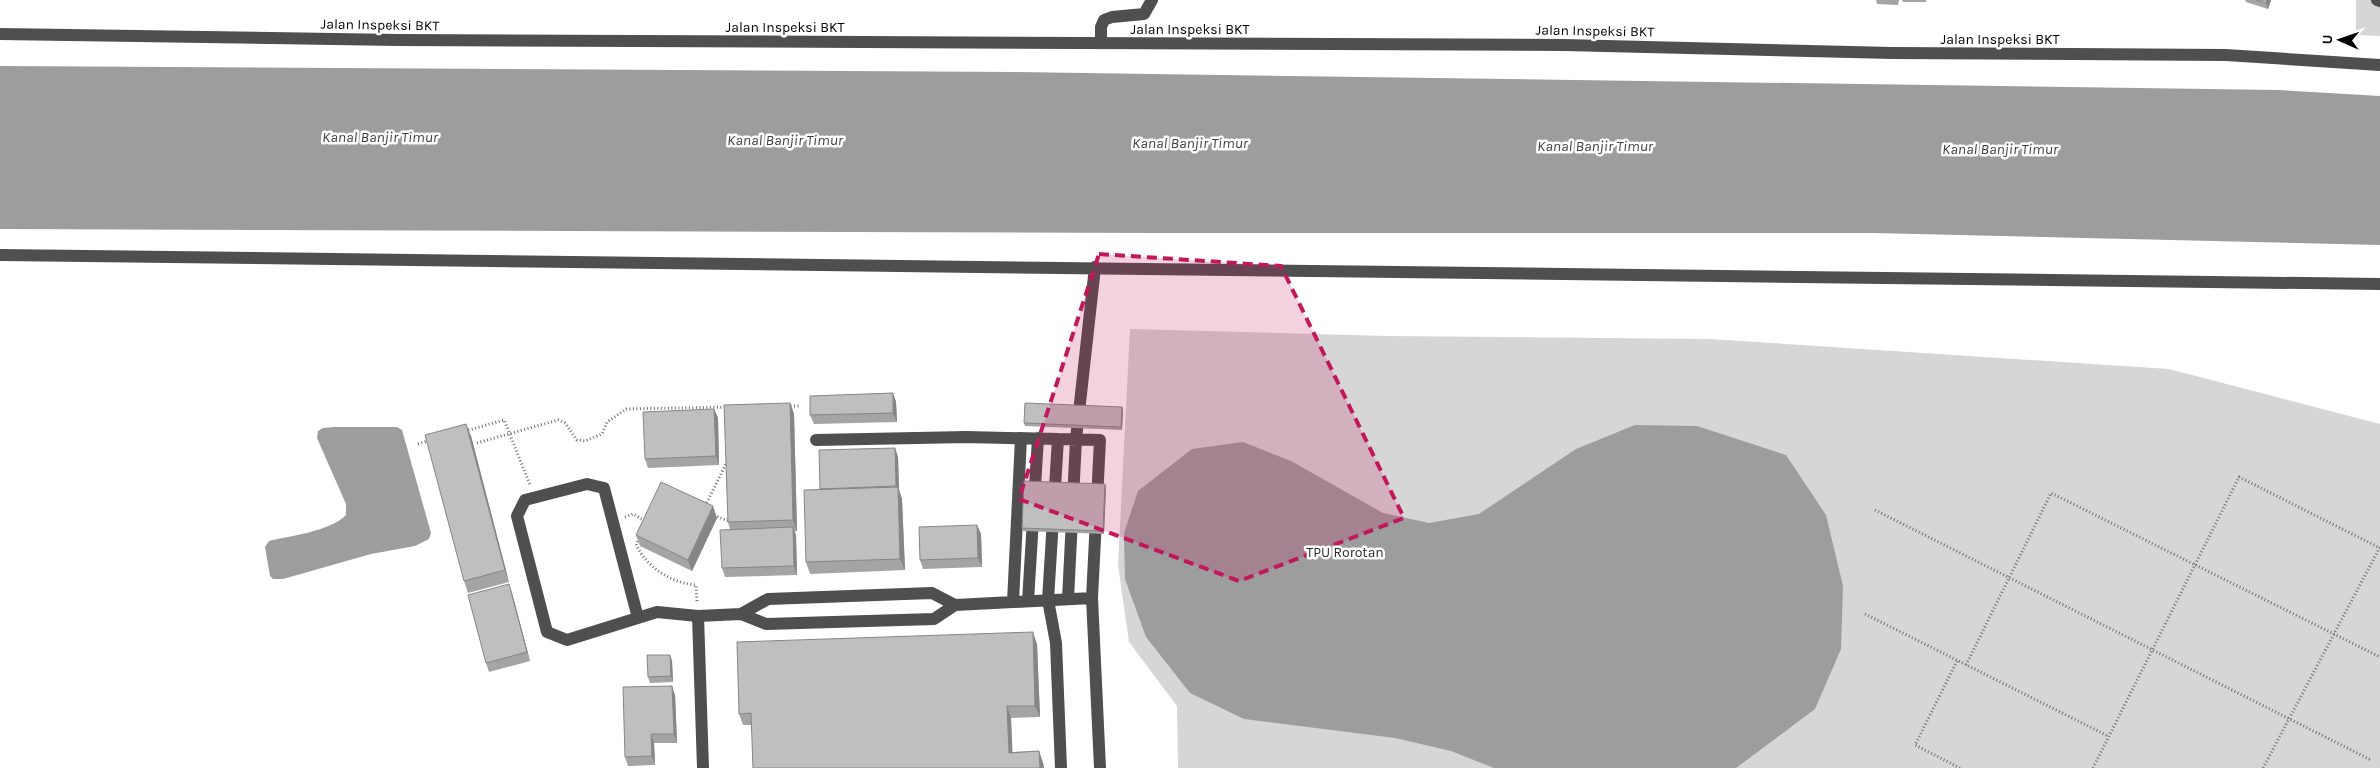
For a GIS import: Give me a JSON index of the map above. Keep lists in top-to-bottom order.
{
  "streets": {
    "street": ["Jalan Inspeksi BKT"]
  },
  "water": ["Kanal Banjir Timur"],
  "parks": ["TPU Rorotan"],
  "north": "left"
}
